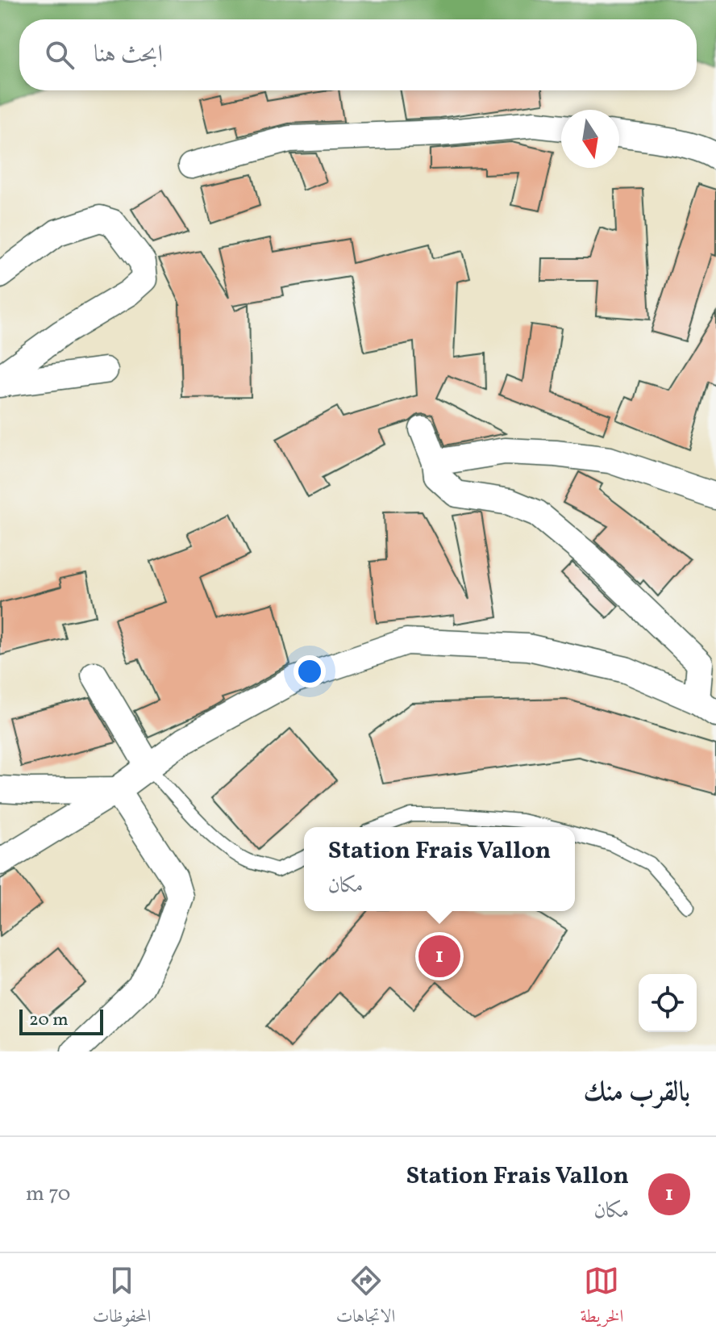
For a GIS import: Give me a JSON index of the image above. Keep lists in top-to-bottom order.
{
  "scale_bar": "20 m",
  "north": "bottom",
  "page": {
    "search": "ابحث هنا",
    "popup": ["Station Frais Vallon", "مكان"],
    "pins": "1",
    "scale": "20 m",
    "heading": "بالقرب منك",
    "list": [
      {
        "mark": "1",
        "name": "Station Frais Vallon",
        "note": "مكان",
        "value": "70 m"
      }
    ],
    "nav": ["الخريطة", "الاتجاهات", "المحفوظات"]
  }
}
